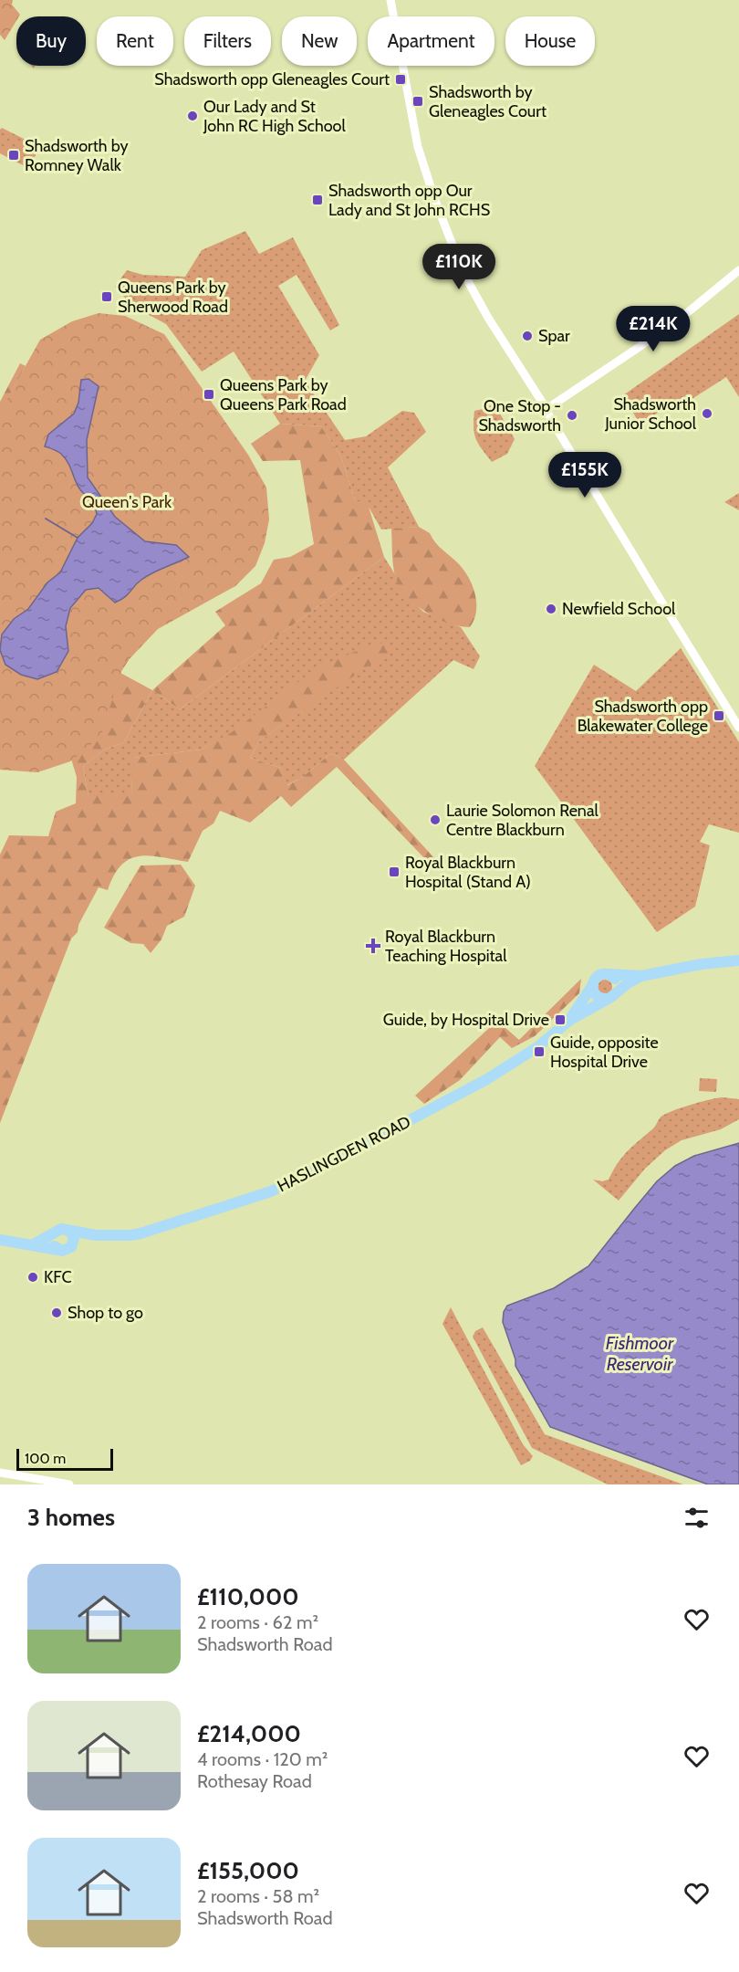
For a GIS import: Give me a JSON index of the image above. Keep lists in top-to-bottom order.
{
  "streets": {
    "highway": ["HASLINGDEN ROAD"]
  },
  "water": ["Fishmoor Reservoir"],
  "parks": ["Queen's Park"],
  "places": {
    "transit": [
      "Shadsworth opp Gleneagles Court",
      "Shadsworth by Gleneagles Court",
      "Shadsworth by Romney Walk",
      "Shadsworth opp Our Lady and St John RCHS",
      "Queens Park by Sherwood Road",
      "Queens Park by Queens Park Road",
      "Shadsworth opp Blakewater College",
      "Royal Blackburn Hospital (Stand A)",
      "Guide, by Hospital Drive",
      "Guide, opposite Hospital Drive"
    ],
    "other": [
      "Our Lady and St John RC High School",
      "Spar",
      "Shadsworth Junior School",
      "One Stop - Shadsworth",
      "Newfield School",
      "Laurie Solomon Renal Centre Blackburn",
      "KFC",
      "Shop to go"
    ],
    "health": ["Royal Blackburn Teaching Hospital"]
  },
  "scale_bar": "100 m",
  "page": {
    "chip": [
      "Buy",
      "Rent",
      "Filters",
      "New",
      "Apartment",
      "House"
    ],
    "price": ["£110K", "£214K", "£155K"],
    "scale": "100 m",
    "heading": "3 homes",
    "list": [
      {
        "name": "£110,000",
        "note": "2 rooms · 62 m² · Shadsworth Road"
      },
      {
        "name": "£214,000",
        "note": "4 rooms · 120 m² · Rothesay Road"
      },
      {
        "name": "£155,000",
        "note": "2 rooms · 58 m² · Shadsworth Road"
      }
    ]
  }
}
